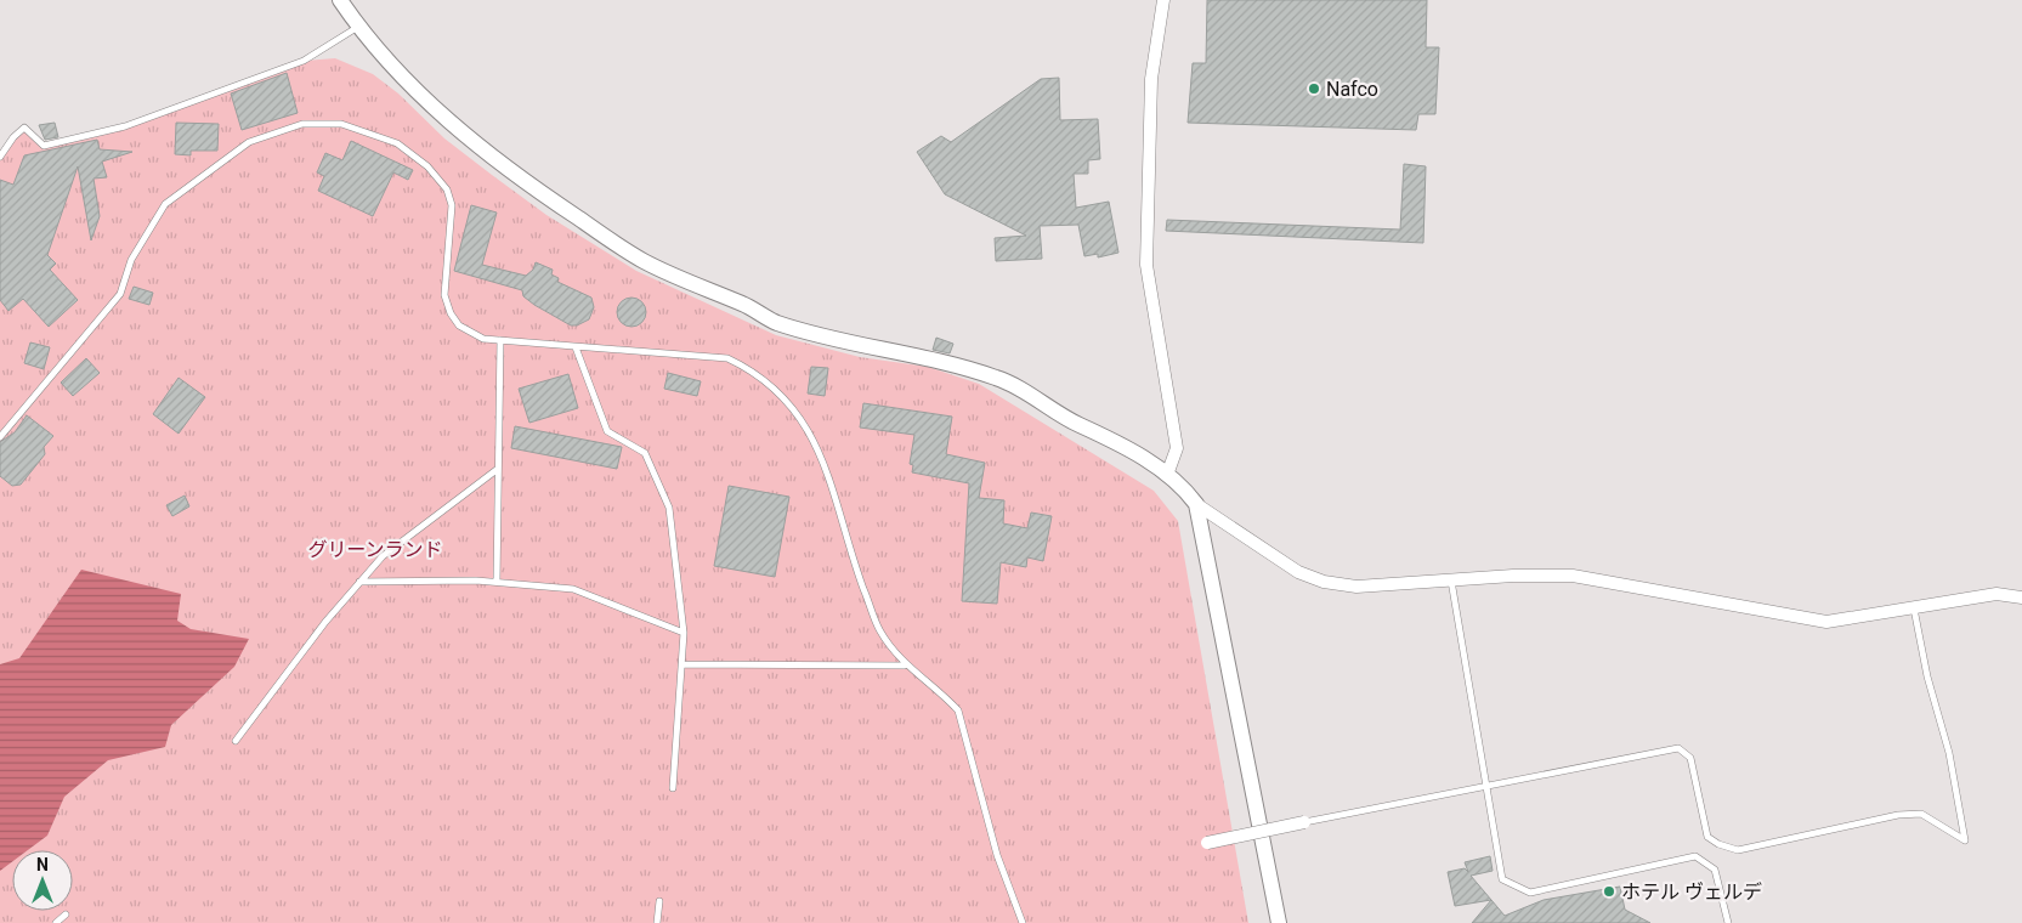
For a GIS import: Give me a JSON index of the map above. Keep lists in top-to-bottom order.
{
  "parks": ["グリーンランド"],
  "places": ["Nafco", "ホテル ヴェルデ"],
  "north": "top"
}
